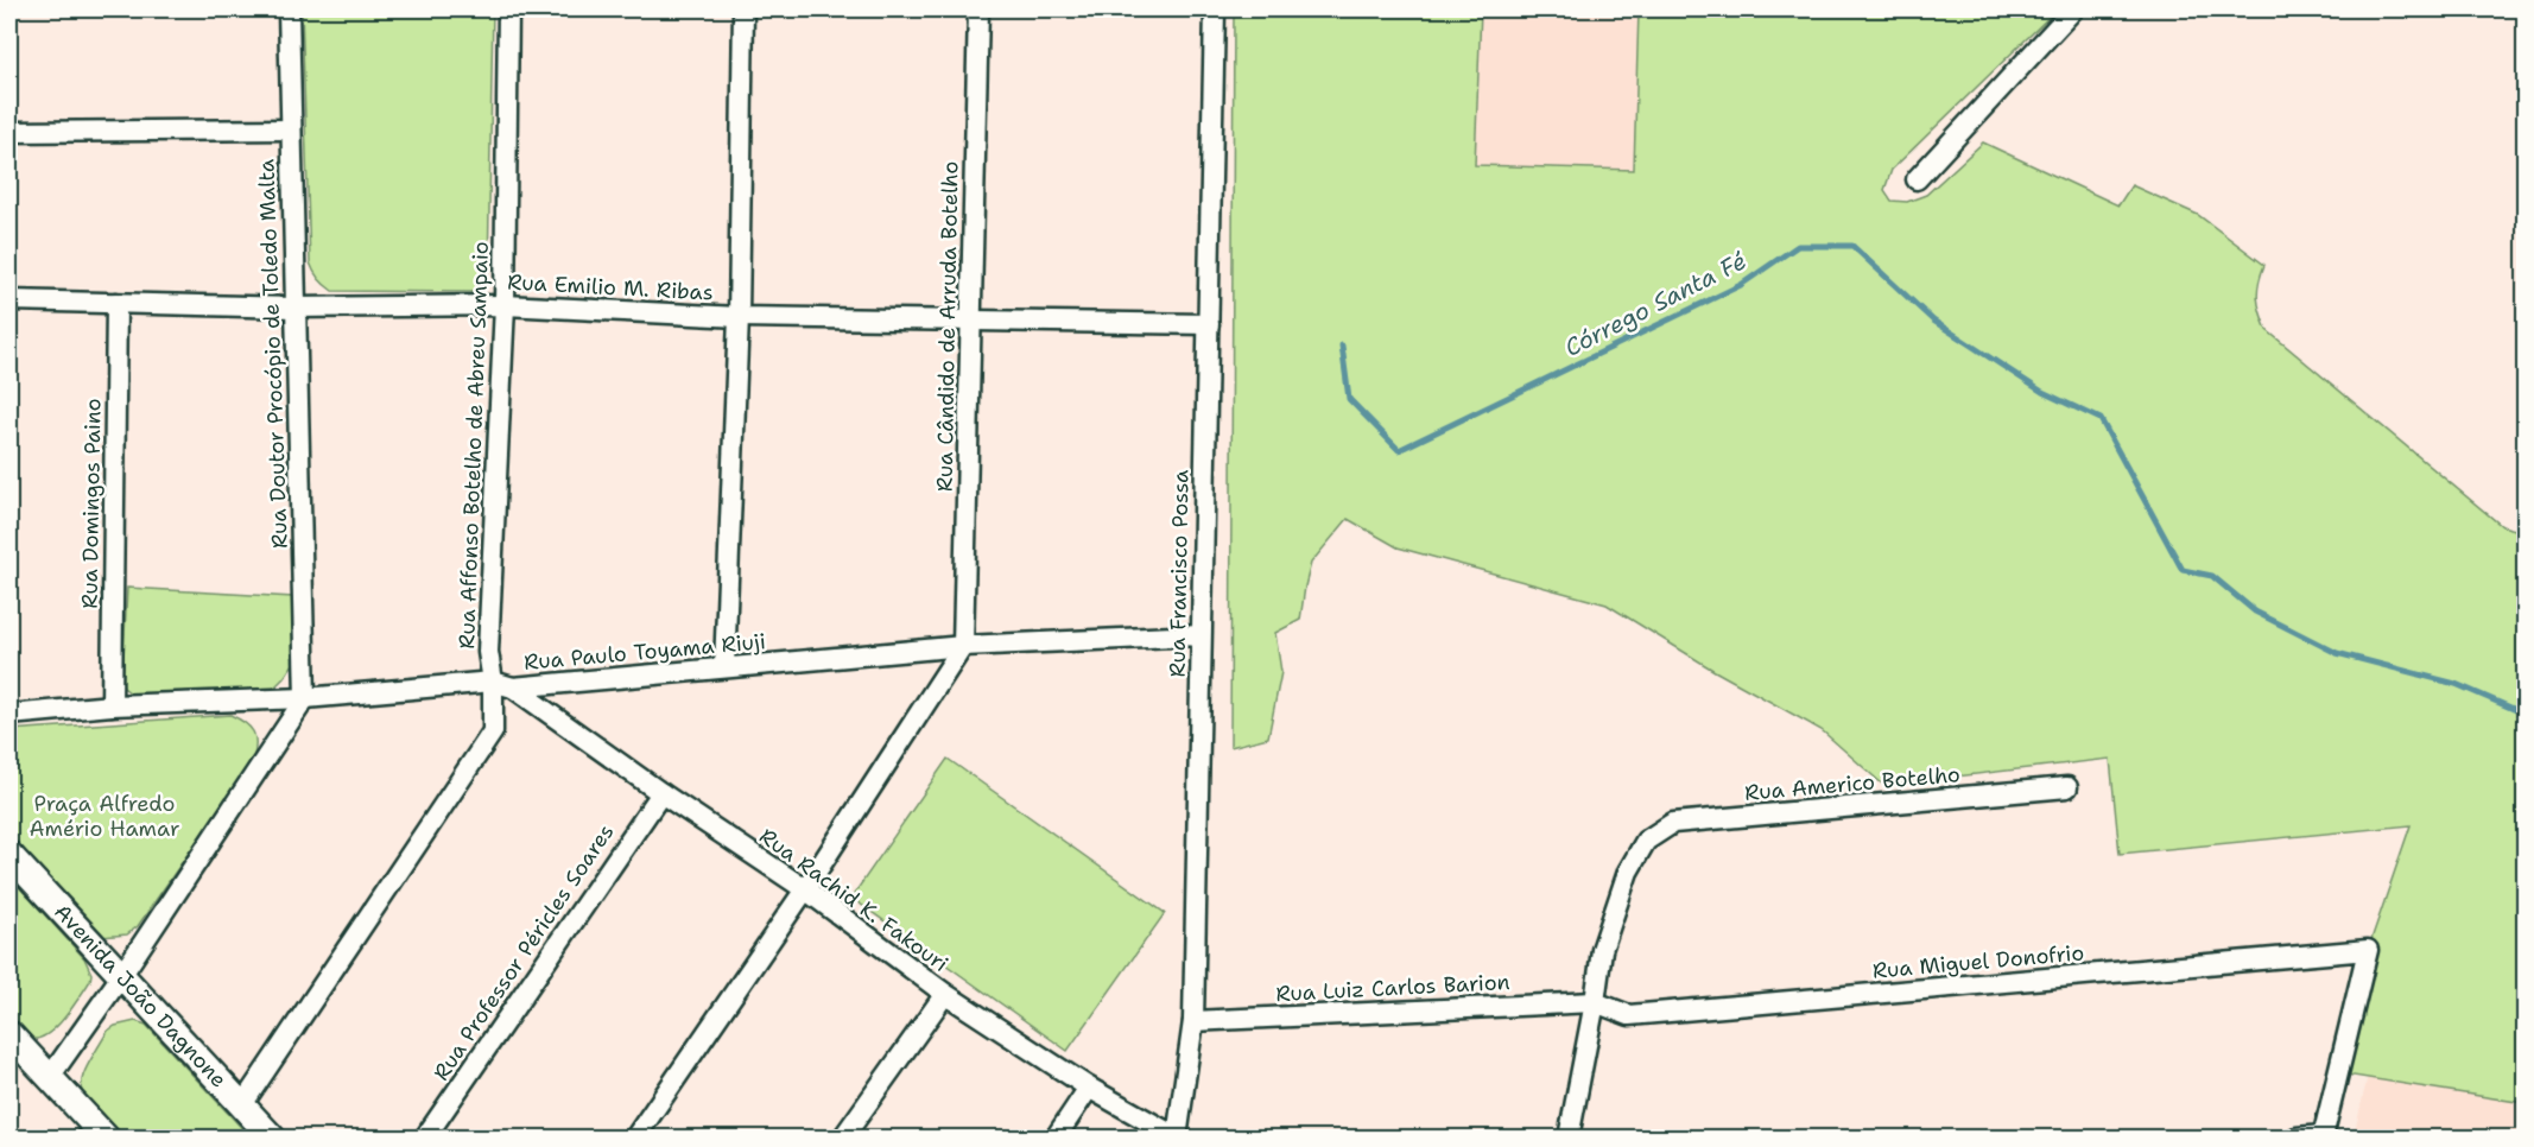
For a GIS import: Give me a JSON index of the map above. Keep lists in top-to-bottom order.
{
  "streets": {
    "street": [
      "Rua Emilio M. Ribas",
      "Rua Cândido de Arruda Botelho",
      "Rua Doutor Procópio de Toledo Malta",
      "Rua Affonso Botelho de Abreu Sampaio",
      "Rua Domingos Paino",
      "Rua Francisco Possa",
      "Rua Paulo Toyama Riuji",
      "Rua Americo Botelho",
      "Rua Rachid K. Fakouri",
      "Rua Professor Péricles Soares",
      "Rua Miguel Donofrio",
      "Rua Luiz Carlos Barion",
      "Avenida João Dagnone"
    ]
  },
  "crossings": [
    ["Rua Emilio M. Ribas", "Rua Cândido de Arruda Botelho"],
    ["Rua Emilio M. Ribas", "Rua Doutor Procópio de Toledo Malta"],
    ["Rua Emilio M. Ribas", "Rua Affonso Botelho de Abreu Sampaio"],
    ["Rua Emilio M. Ribas", "Rua Domingos Paino"],
    ["Rua Emilio M. Ribas", "Rua Francisco Possa"],
    ["Rua Cândido de Arruda Botelho", "Rua Paulo Toyama Riuji"],
    ["Rua Doutor Procópio de Toledo Malta", "Rua Paulo Toyama Riuji"],
    ["Rua Affonso Botelho de Abreu Sampaio", "Rua Paulo Toyama Riuji"],
    ["Rua Affonso Botelho de Abreu Sampaio", "Avenida João Dagnone"],
    ["Rua Domingos Paino", "Rua Paulo Toyama Riuji"],
    ["Rua Francisco Possa", "Rua Paulo Toyama Riuji"],
    ["Rua Francisco Possa", "Rua Rachid K. Fakouri"],
    ["Rua Francisco Possa", "Rua Luiz Carlos Barion"],
    ["Rua Paulo Toyama Riuji", "Rua Rachid K. Fakouri"],
    ["Rua Americo Botelho", "Rua Miguel Donofrio"],
    ["Rua Americo Botelho", "Rua Luiz Carlos Barion"],
    ["Rua Rachid K. Fakouri", "Rua Professor Péricles Soares"],
    ["Rua Miguel Donofrio", "Rua Luiz Carlos Barion"]
  ],
  "water": ["Córrego Santa Fé"],
  "parks": ["Praça Alfredo Amério Hamar"]
}
